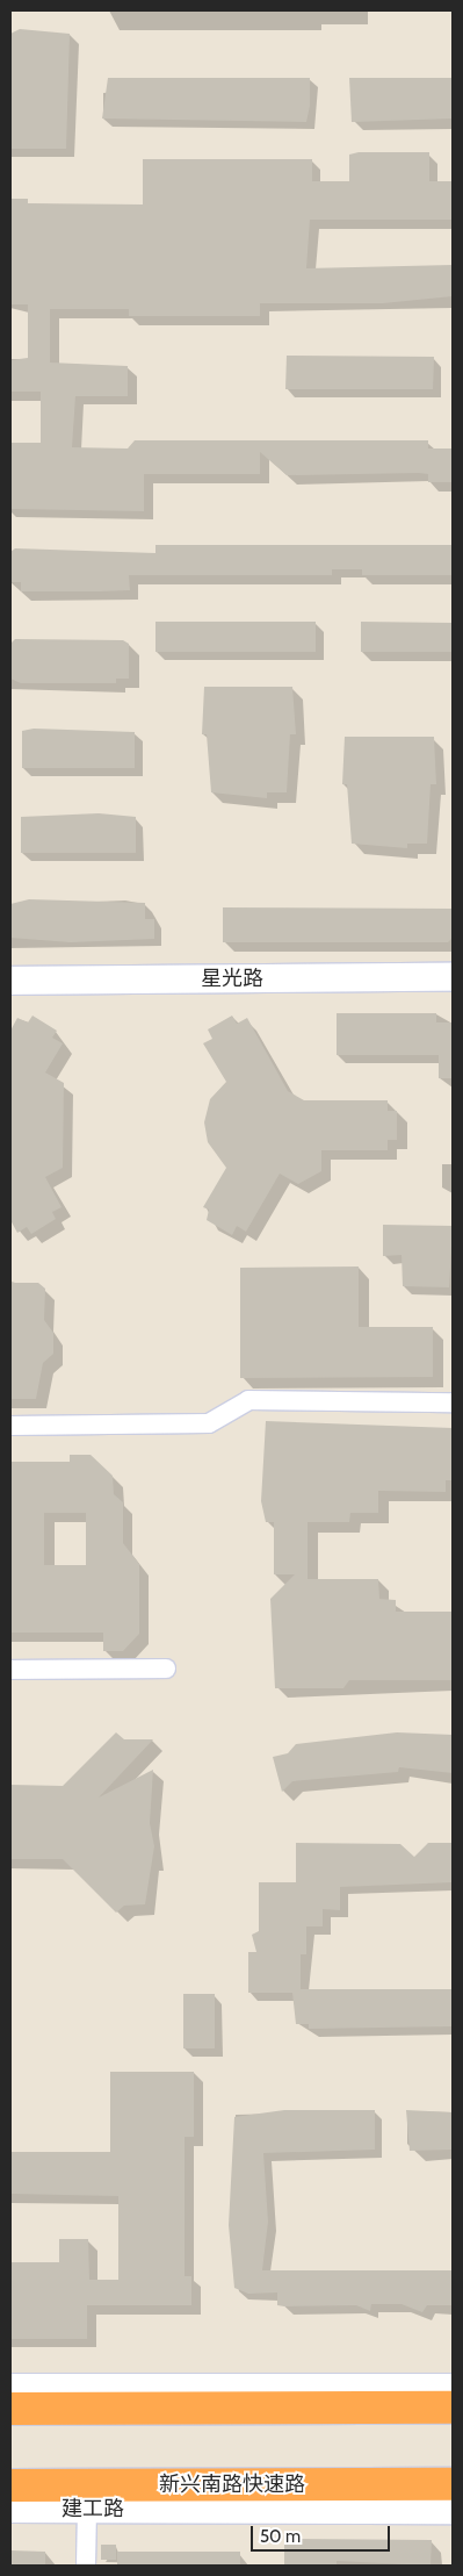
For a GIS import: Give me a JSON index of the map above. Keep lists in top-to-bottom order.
{
  "streets": {
    "highway": ["新兴南路快速路"],
    "main road": ["星光路", "建工路"]
  },
  "scale_bar": "50 m"
}
